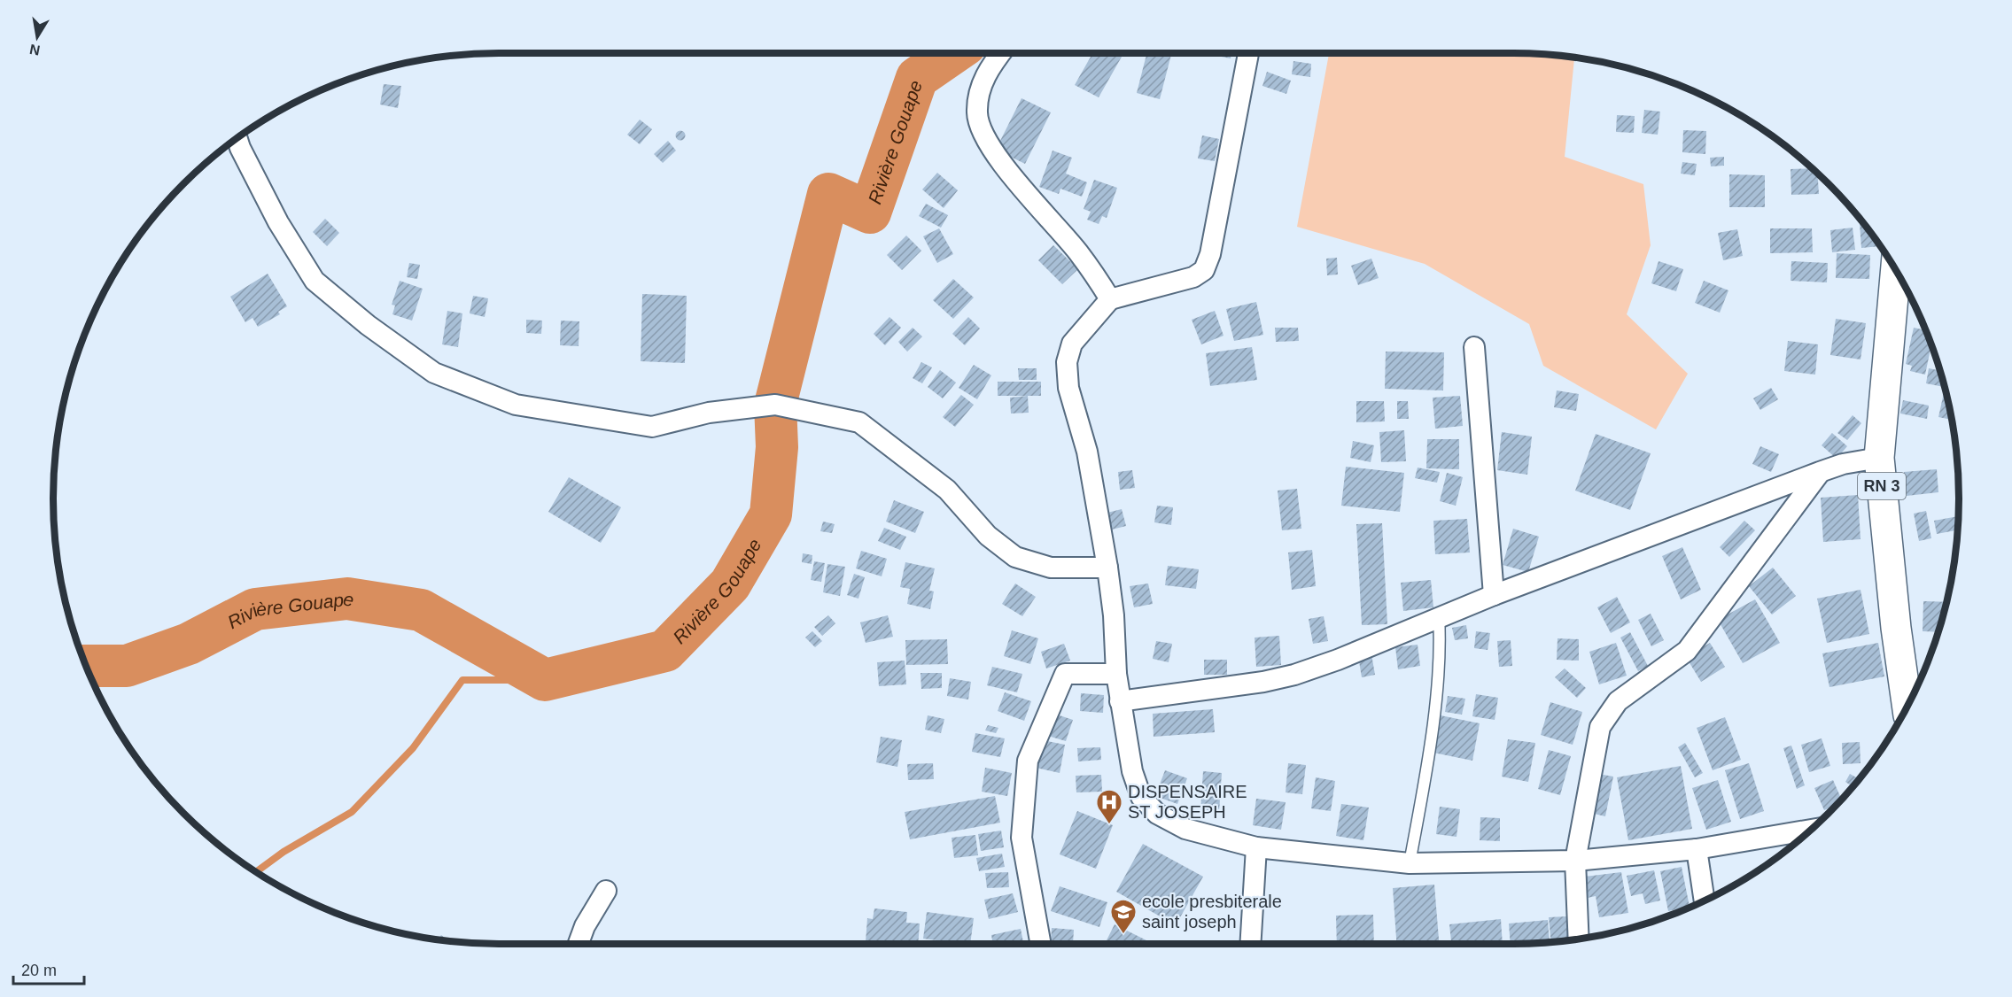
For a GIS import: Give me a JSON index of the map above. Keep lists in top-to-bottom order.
{
  "streets": {
    "main road": ["RN 3"]
  },
  "water": ["Rivière Gouape"],
  "places": {
    "hospital": ["DISPENSAIRE ST JOSEPH"],
    "school or university": ["ecole presbiterale saint joseph"]
  },
  "scale_bar": "20 m",
  "north": "bottom"
}
